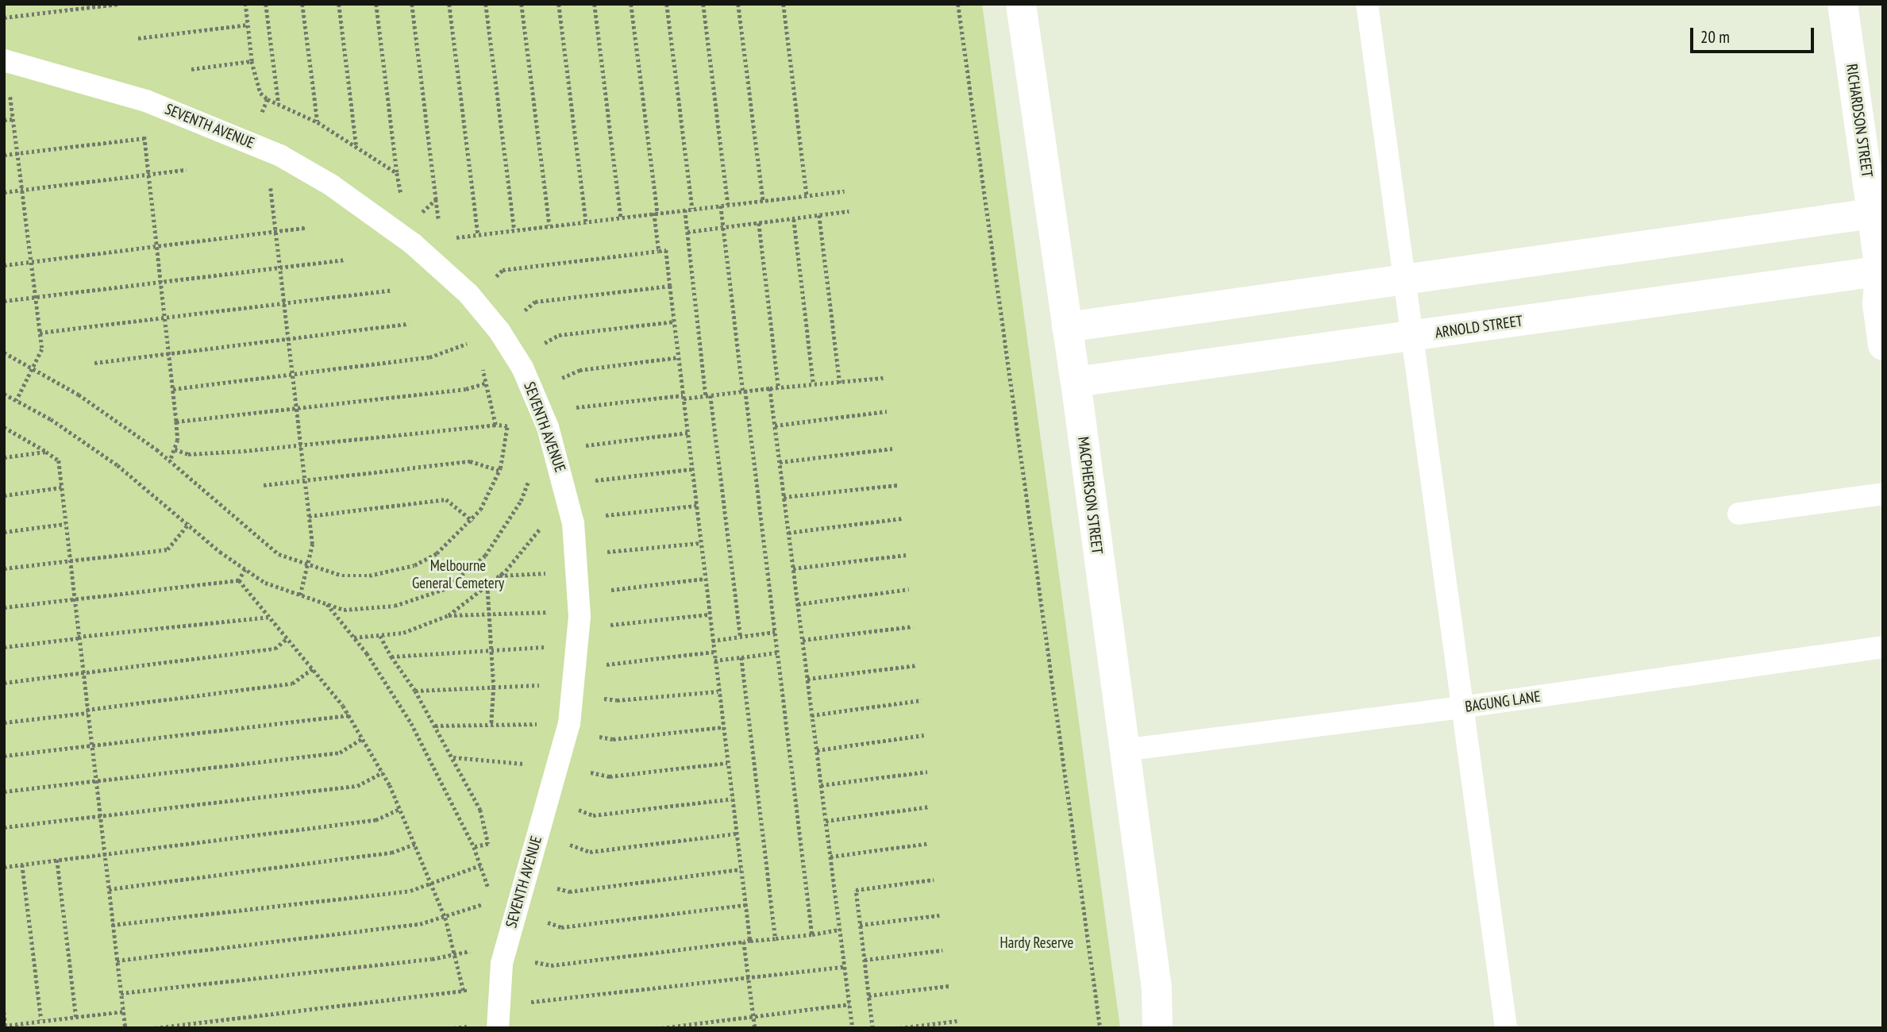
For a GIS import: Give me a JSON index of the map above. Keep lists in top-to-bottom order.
{
  "streets": {
    "street": ["RICHARDSON STREET", "ARNOLD STREET", "MACPHERSON STREET"],
    "lane": ["SEVENTH AVENUE", "BAGUNG LANE"]
  },
  "crossings": [
    ["RICHARDSON STREET", "ARNOLD STREET"],
    ["ARNOLD STREET", "MACPHERSON STREET"],
    ["MACPHERSON STREET", "BAGUNG LANE"]
  ],
  "parks": ["Melbourne General Cemetery", "Hardy Reserve"],
  "scale_bar": "20 m"
}
